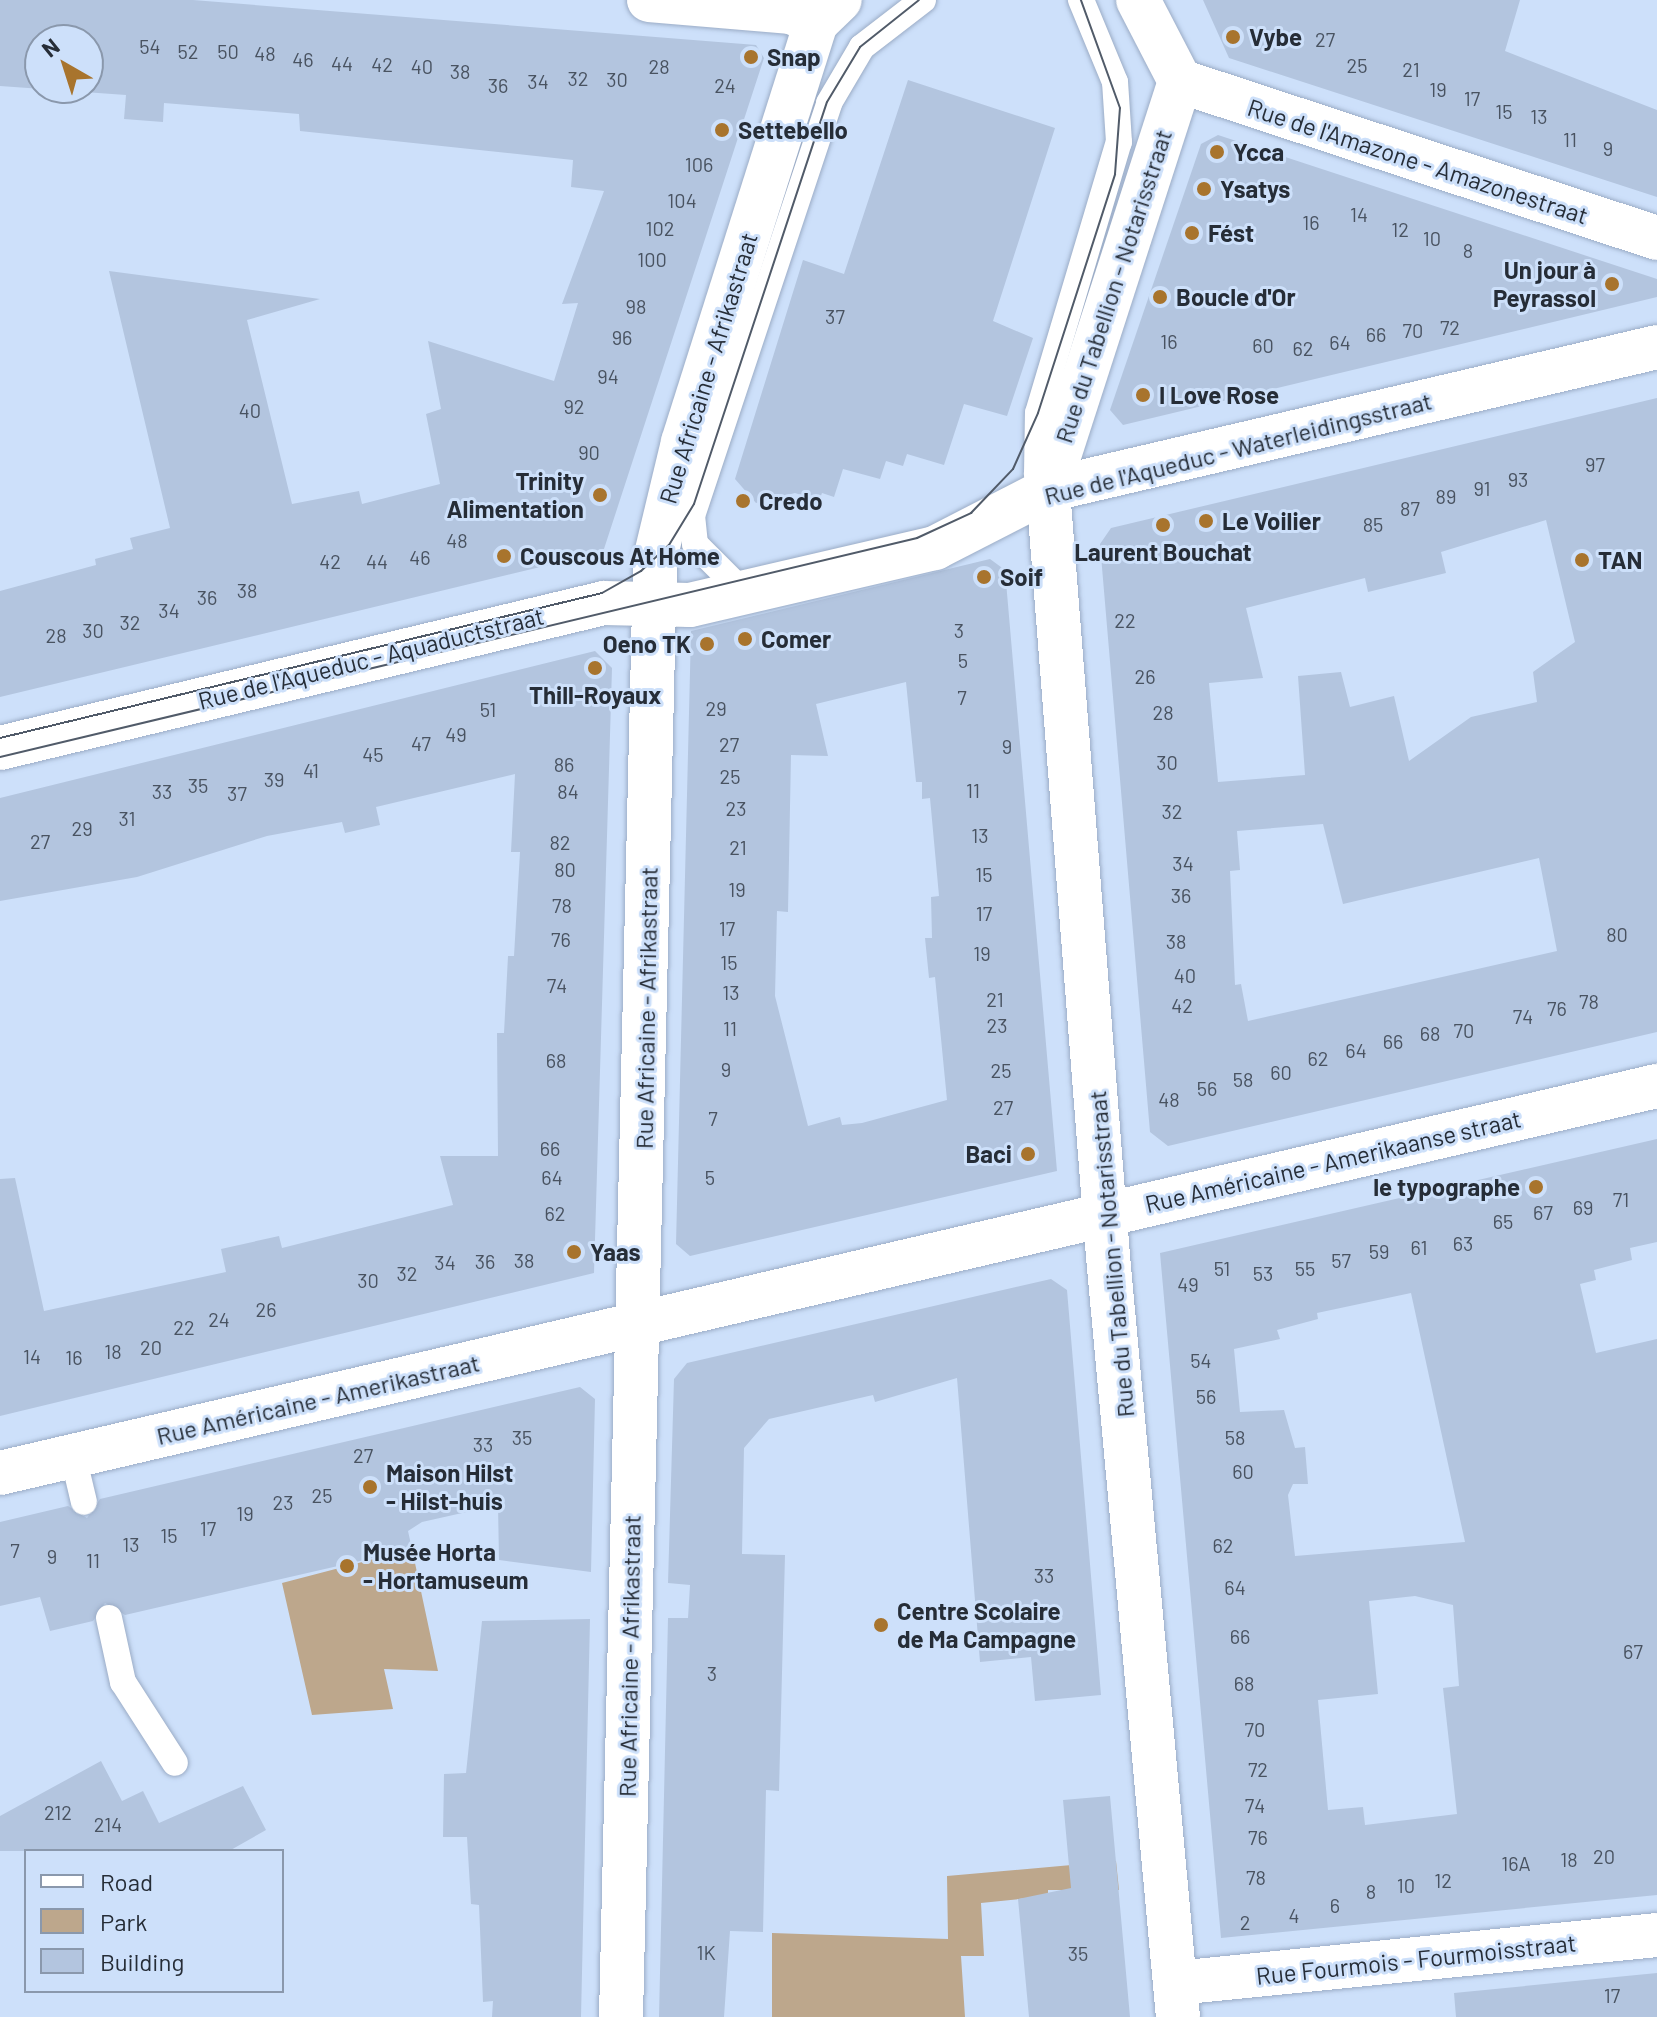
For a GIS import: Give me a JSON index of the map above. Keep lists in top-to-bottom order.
{
  "streets": {
    "street": [
      "Rue de l'Amazone - Amazonestraat",
      "Rue du Tabellion - Notarisstraat",
      "Rue Africaine - Afrikastraat",
      "Rue de l'Aqueduc - Waterleidingsstraat",
      "Rue de l'Aqueduc - Aquaductstraat",
      "Rue Américaine - Amerikaanse straat",
      "Rue Américaine - Amerikastraat",
      "Rue Fourmois - Fourmoisstraat"
    ]
  },
  "crossings": [
    ["Rue de l'Amazone - Amazonestraat", "Rue du Tabellion - Notarisstraat"],
    ["Rue du Tabellion - Notarisstraat", "Rue de l'Aqueduc - Waterleidingsstraat"],
    ["Rue du Tabellion - Notarisstraat", "Rue Américaine - Amerikaanse straat"],
    ["Rue du Tabellion - Notarisstraat", "Rue Fourmois - Fourmoisstraat"],
    ["Rue Africaine - Afrikastraat", "Rue de l'Aqueduc - Aquaductstraat"],
    ["Rue Africaine - Afrikastraat", "Rue Américaine - Amerikaanse straat"],
    ["Rue Africaine - Afrikastraat", "Rue Américaine - Amerikastraat"],
    ["Rue de l'Aqueduc - Waterleidingsstraat", "Rue de l'Aqueduc - Aquaductstraat"],
    ["Rue Américaine - Amerikaanse straat", "Rue Américaine - Amerikastraat"]
  ],
  "places": [
    "Vybe",
    "Snap",
    "Settebello",
    "Ycca",
    "Ysatys",
    "Fést",
    "Un jour à Peyrassol",
    "Boucle d'Or",
    "I Love Rose",
    "Trinity Alimentation",
    "Credo",
    "Le Voilier",
    "Laurent Bouchat",
    "Couscous At Home",
    "TAN",
    "Soif",
    "Comer",
    "Oeno TK",
    "Thill-Royaux",
    "Baci",
    "le typographe",
    "Yaas",
    "Maison Hilst - Hilst-huis",
    "Musée Horta - Hortamuseum",
    "Centre Scolaire de Ma Campagne"
  ],
  "house_numbers": [
    "27",
    "54",
    "52",
    "50",
    "48",
    "46",
    "44",
    "42",
    "25",
    "40",
    "28",
    "21",
    "38",
    "32",
    "30",
    "34",
    "36",
    "24",
    "19",
    "17",
    "15",
    "13",
    "11",
    "9",
    "106",
    "104",
    "14",
    "16",
    "102",
    "12",
    "10",
    "8",
    "100",
    "98",
    "37",
    "72",
    "70",
    "66",
    "96",
    "16",
    "64",
    "60",
    "62",
    "94",
    "92",
    "40",
    "90",
    "97",
    "93",
    "91",
    "89",
    "87",
    "85",
    "48",
    "46",
    "42",
    "44",
    "38",
    "36",
    "34",
    "22",
    "32",
    "30",
    "3",
    "28",
    "5",
    "26",
    "7",
    "29",
    "51",
    "28",
    "49",
    "47",
    "27",
    "9",
    "45",
    "30",
    "86",
    "41",
    "25",
    "39",
    "35",
    "11",
    "33",
    "84",
    "37",
    "23",
    "32",
    "31",
    "29",
    "13",
    "27",
    "82",
    "21",
    "34",
    "80",
    "15",
    "19",
    "36",
    "78",
    "17",
    "17",
    "80",
    "76",
    "38",
    "19",
    "15",
    "40",
    "74",
    "13",
    "21",
    "78",
    "42",
    "76",
    "74",
    "23",
    "11",
    "70",
    "68",
    "66",
    "64",
    "62",
    "68",
    "9",
    "25",
    "60",
    "58",
    "56",
    "48",
    "27",
    "7",
    "66",
    "64",
    "5",
    "71",
    "69",
    "67",
    "62",
    "65",
    "63",
    "61",
    "59",
    "38",
    "57",
    "36",
    "34",
    "51",
    "55",
    "32",
    "53",
    "30",
    "49",
    "26",
    "24",
    "22",
    "20",
    "18",
    "14",
    "16",
    "54",
    "56",
    "35",
    "58",
    "33",
    "27",
    "60",
    "25",
    "23",
    "19",
    "17",
    "15",
    "13",
    "62",
    "7",
    "9",
    "11",
    "33",
    "64",
    "66",
    "67",
    "3",
    "68",
    "70",
    "72",
    "74",
    "212",
    "214",
    "76",
    "20",
    "18",
    "16A",
    "78",
    "12",
    "10",
    "8",
    "6",
    "4",
    "2",
    "1K",
    "35",
    "17"
  ],
  "legend": ["Road", "Park", "Building"],
  "north": "top left"
}
